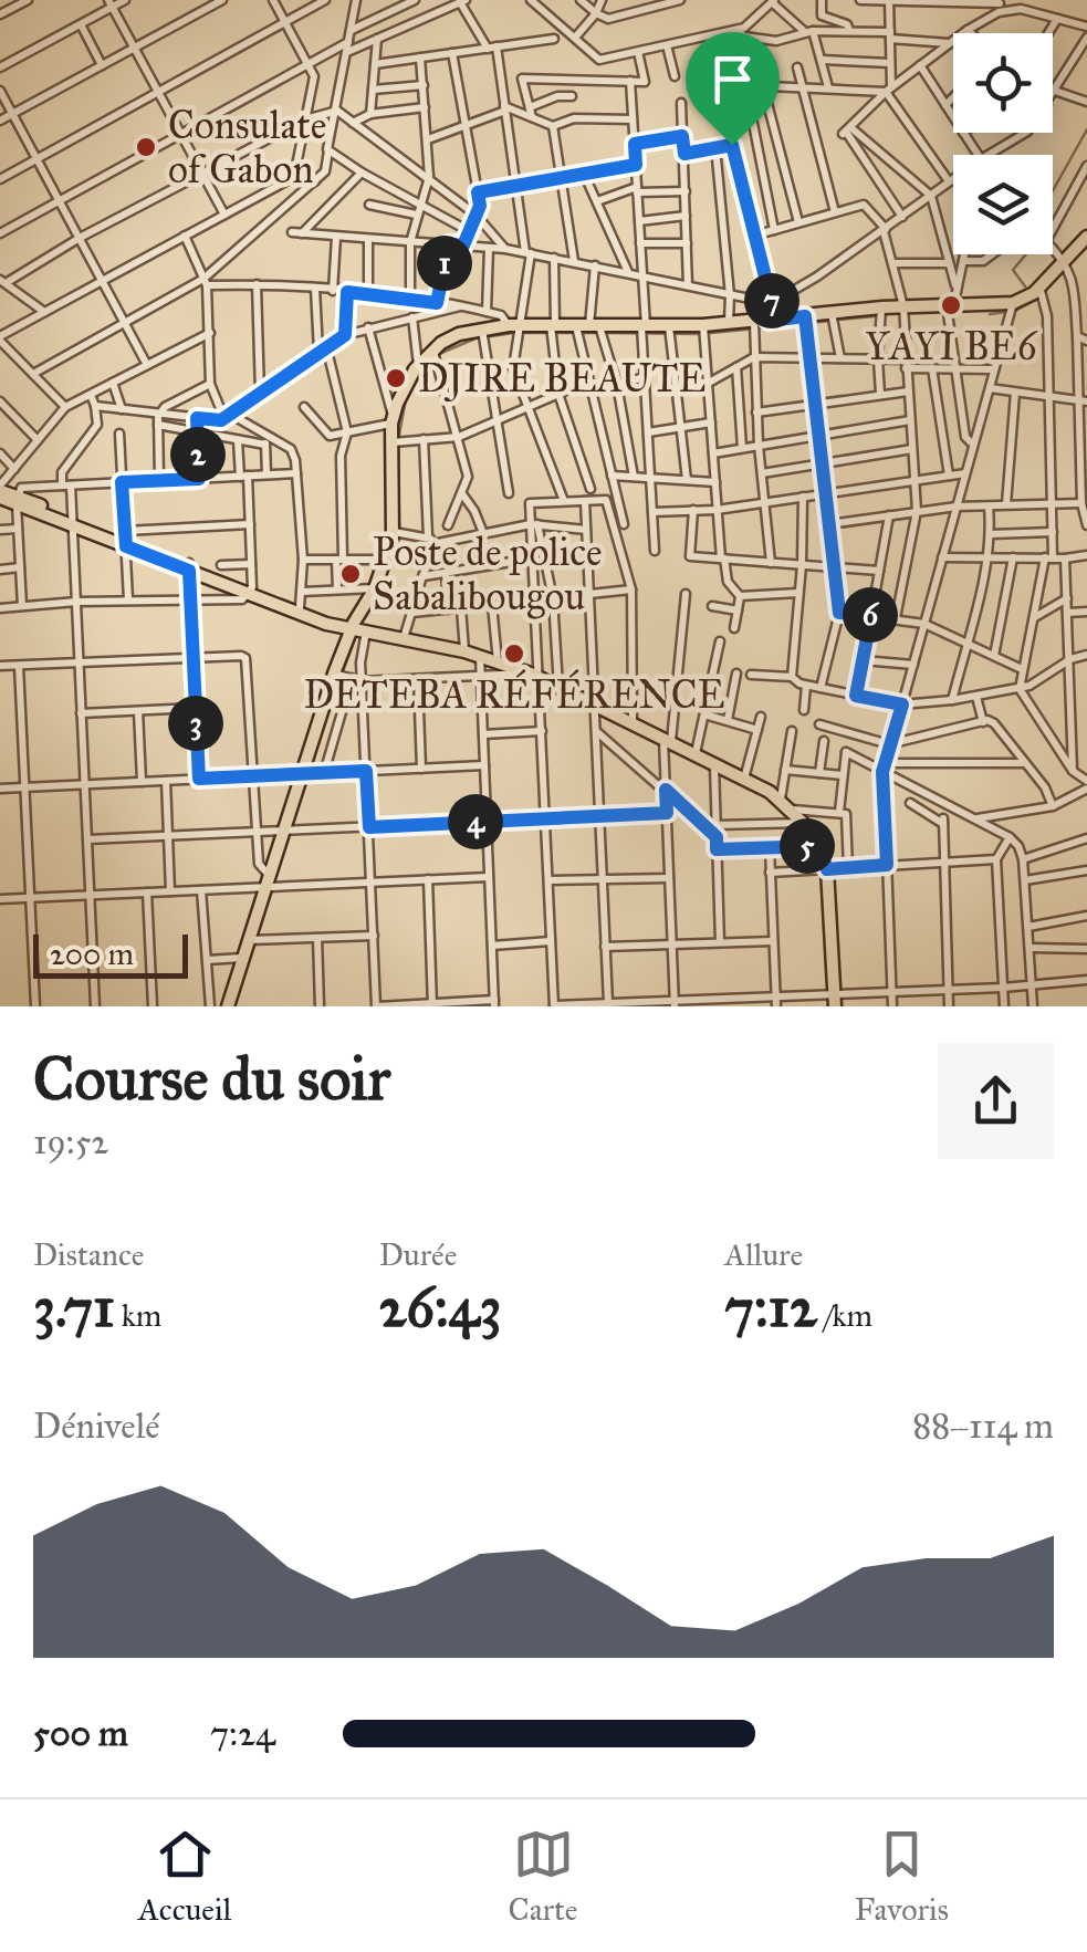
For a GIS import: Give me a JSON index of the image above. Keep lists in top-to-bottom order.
{
  "places": [
    "Consulate of Gabon",
    "YAYI BE6",
    "DJIRE BEAUTE",
    "Poste de police Sabalibougou",
    "DETEBA RÉFÉRENCE"
  ],
  "scale_bar": "200 m",
  "page": {
    "pins": [
      "1",
      "7",
      "2",
      "6",
      "3",
      "4",
      "5"
    ],
    "scale": "200 m",
    "heading": ["Course du soir", "19:52"],
    "stats": [
      ["Distance", "3.71 km"],
      ["Durée", "26:43"],
      ["Allure", "7:12 /km"]
    ],
    "chart": ["Dénivelé", "88–114 m"],
    "list": [
      {
        "name": "500 m",
        "note": "7:24"
      }
    ],
    "tabs": ["Accueil", "Carte", "Favoris"]
  }
}
